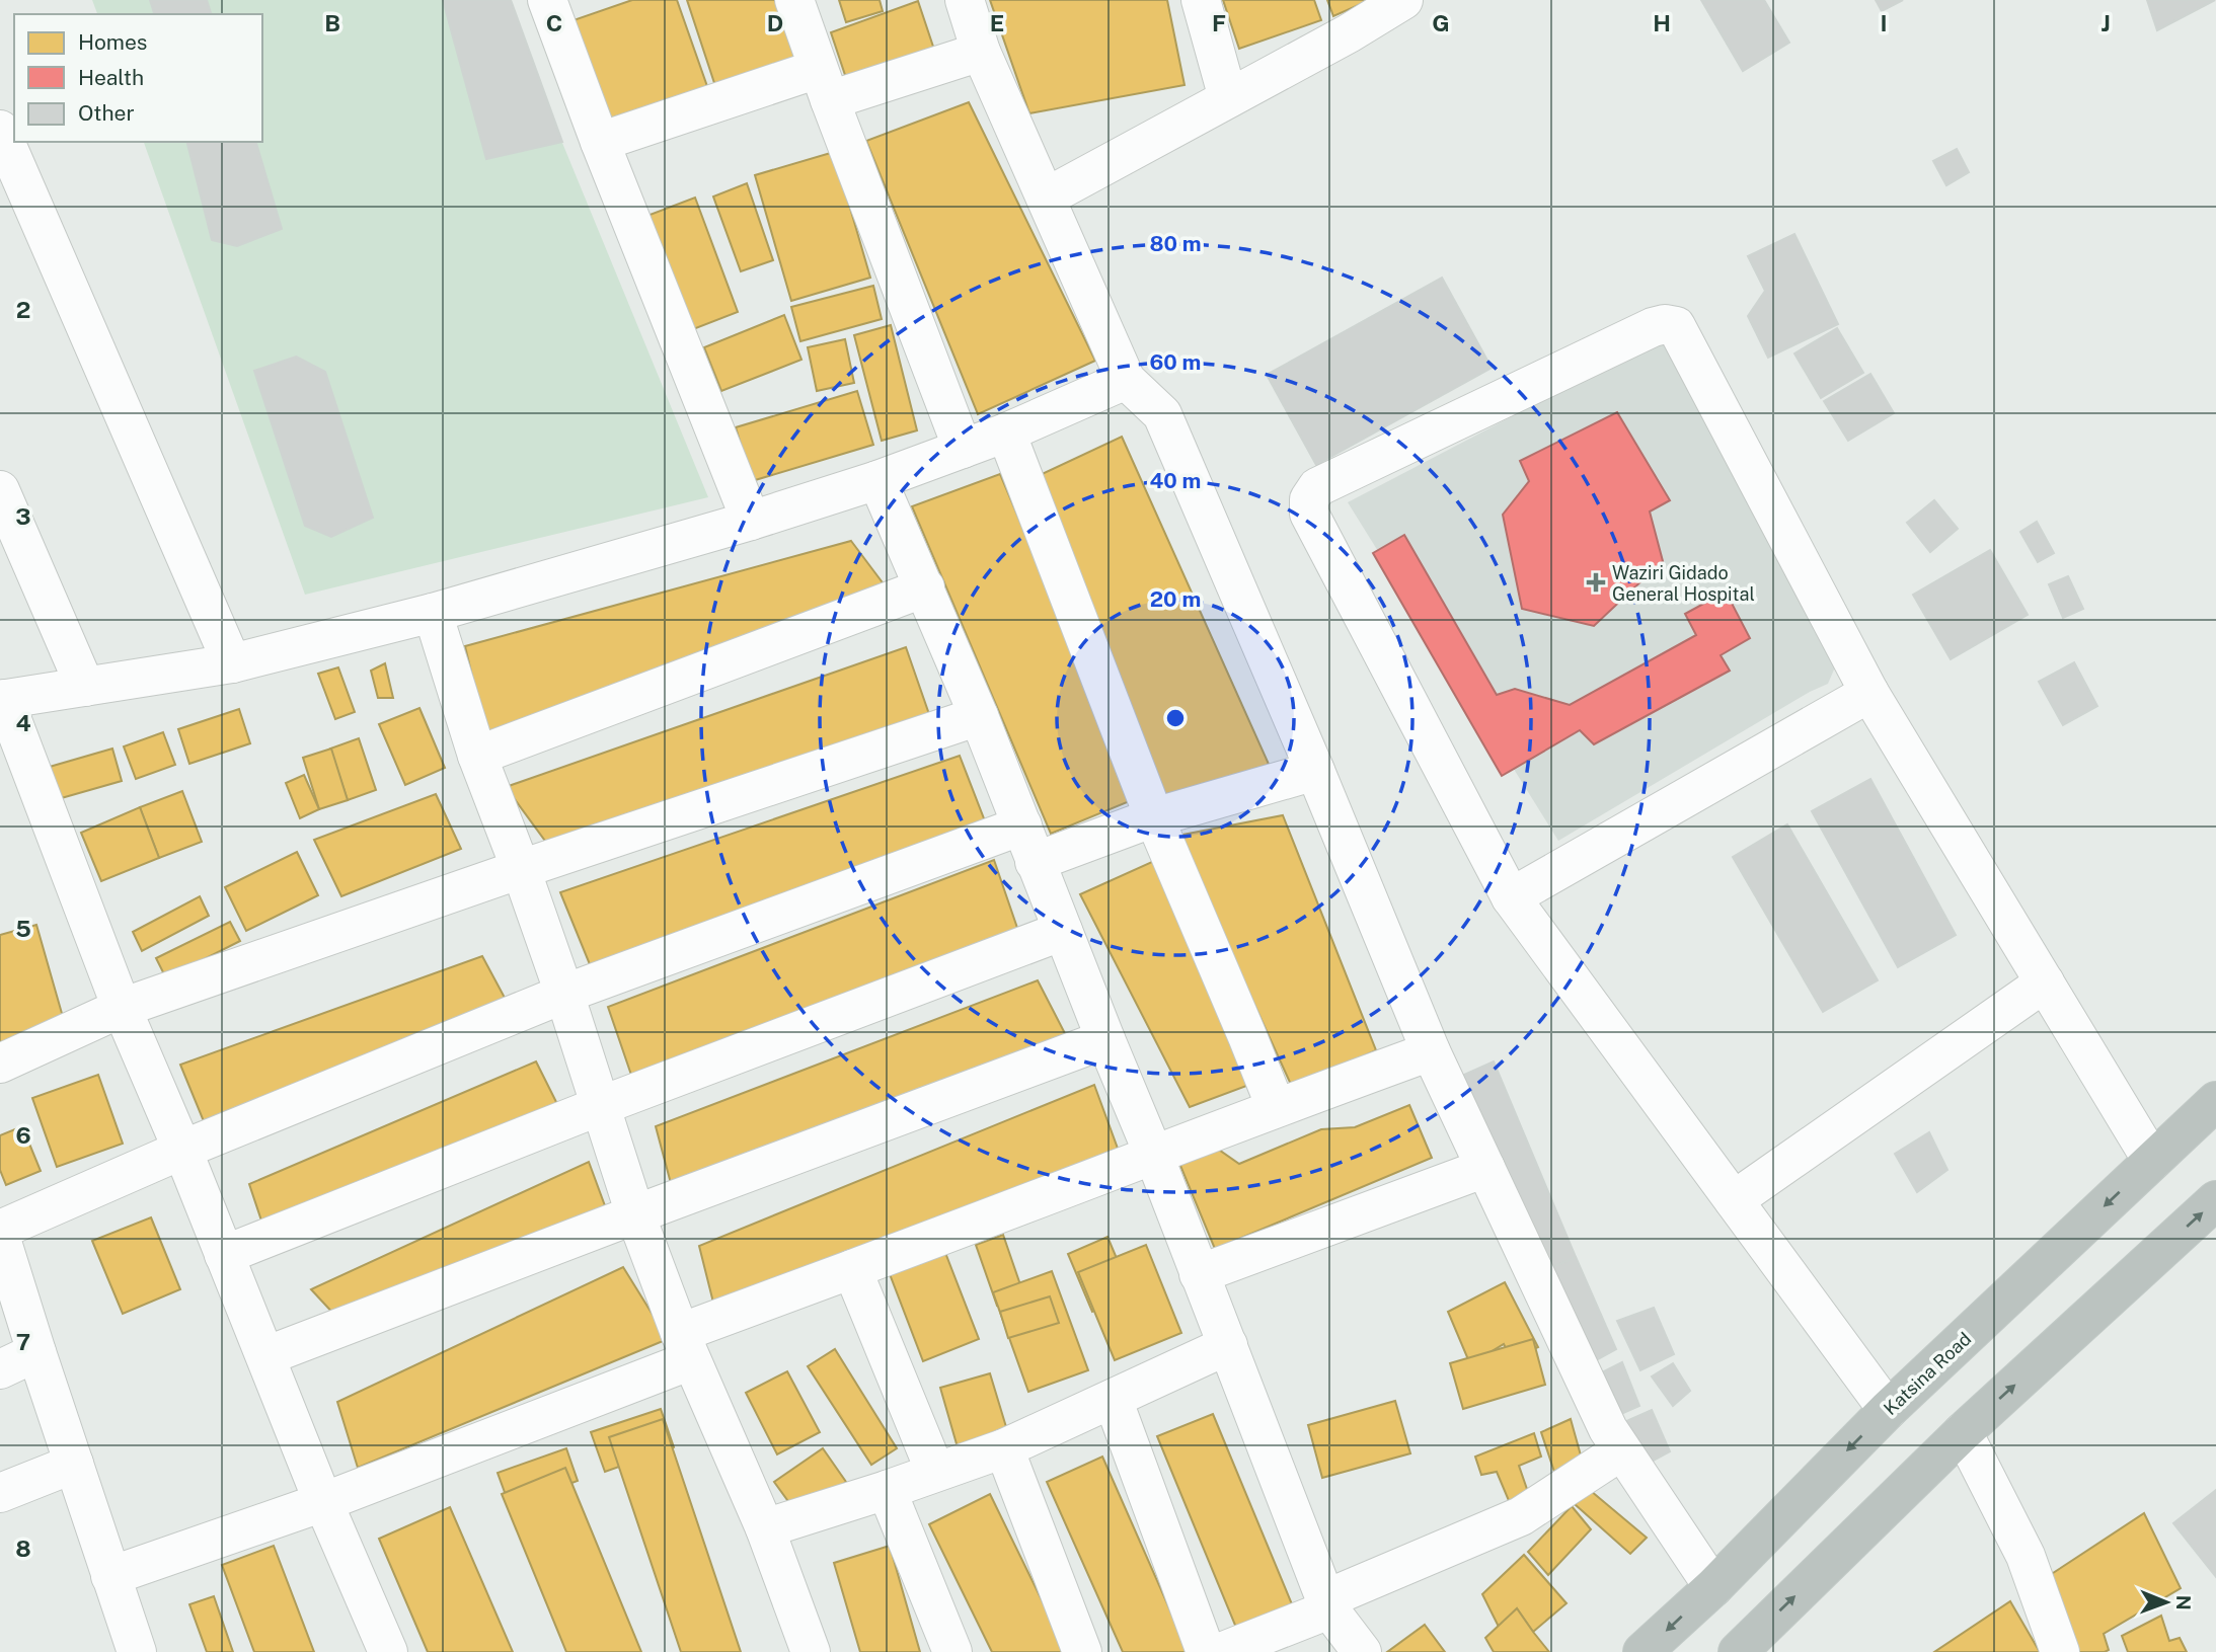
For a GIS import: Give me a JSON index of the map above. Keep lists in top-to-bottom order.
{
  "streets": {
    "highway": ["Katsina Road"]
  },
  "places": {
    "health": ["Waziri Gidado General Hospital"]
  },
  "legend": ["Homes", "Health", "Other"],
  "north": "right",
  "grid": {
    "columns": [
      "B",
      "C",
      "D",
      "E",
      "F",
      "G",
      "H",
      "I",
      "J"
    ],
    "rows": [
      "2",
      "3",
      "4",
      "5",
      "6",
      "7",
      "8"
    ]
  },
  "rings": [
    "80 m",
    "60 m",
    "40 m",
    "20 m"
  ]
}
